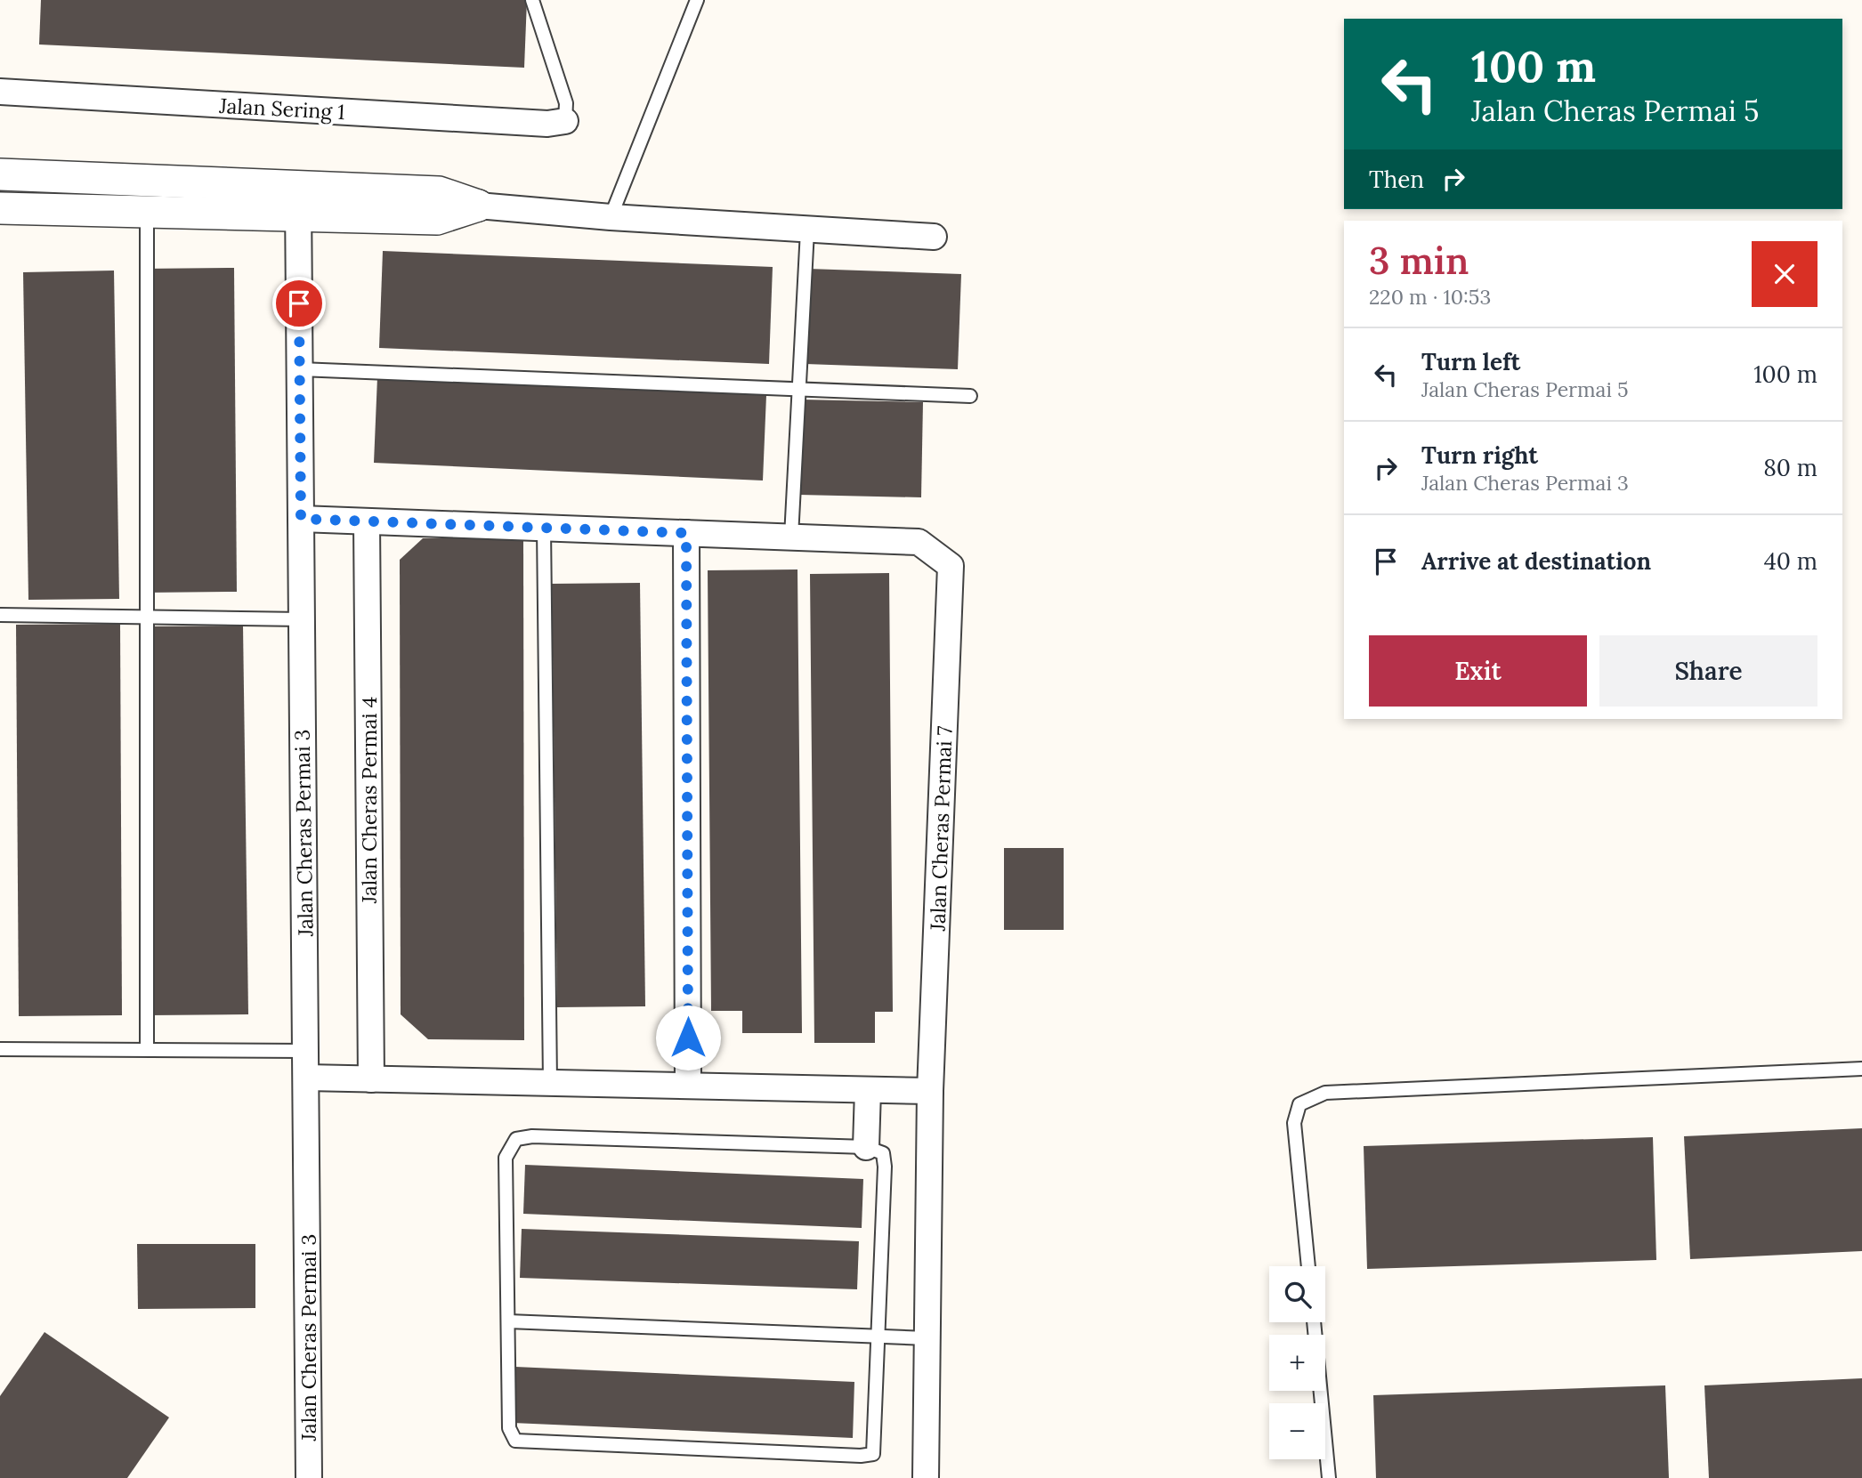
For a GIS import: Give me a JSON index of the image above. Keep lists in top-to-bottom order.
{
  "streets": {
    "street": [
      "Jalan Sering 1",
      "Jalan Cheras Permai 4",
      "Jalan Cheras Permai 7",
      "Jalan Cheras Permai 3"
    ]
  },
  "page": {
    "turn": ["100 m", "Jalan Cheras Permai 5"],
    "then": "Then",
    "heading": ["3 min", "220 m · 10:53"],
    "list": [
      {
        "name": "Turn left",
        "note": "Jalan Cheras Permai 5",
        "value": "100 m"
      },
      {
        "name": "Turn right",
        "note": "Jalan Cheras Permai 3",
        "value": "80 m"
      },
      {
        "name": "Arrive at destination",
        "value": "40 m"
      }
    ],
    "buttons": ["Exit", "Share"],
    "map_buttons": ["+", "−"]
  }
}
